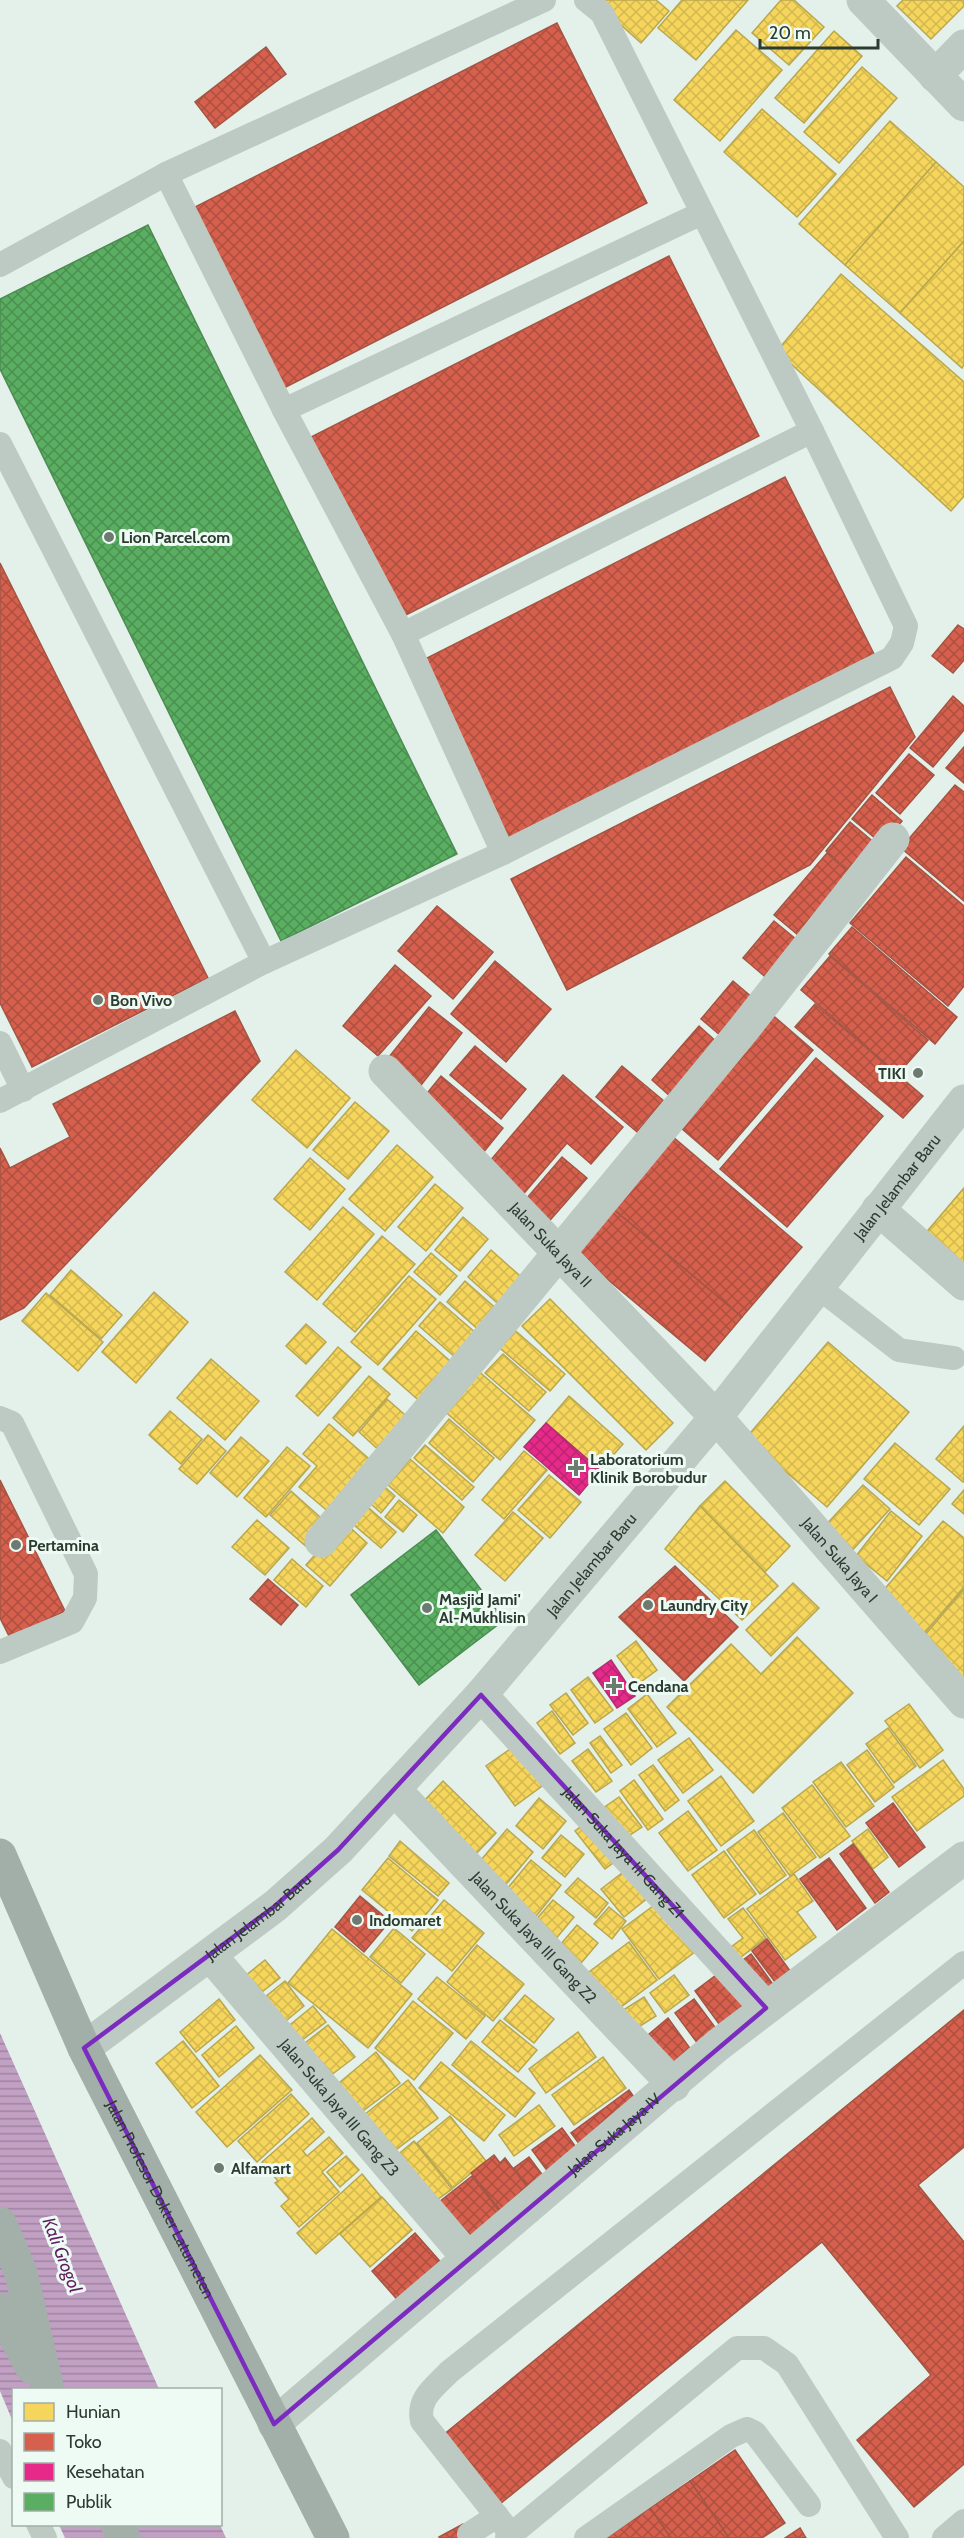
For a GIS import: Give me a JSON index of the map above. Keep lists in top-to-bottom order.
{
  "streets": {
    "highway": ["Jalan Profesor Dokter Latumeten"],
    "street": [
      "Jalan Jelambar Baru",
      "Jalan Suka Jaya II",
      "Jalan Suka Jaya I",
      "Jalan Suka Jaya III Gang Z1",
      "Jalan Suka Jaya III Gang Z2",
      "Jalan Suka Jaya III Gang Z3",
      "Jalan Suka Jaya IV"
    ]
  },
  "crossings": [
    ["Jalan Jelambar Baru", "Jalan Suka Jaya II"],
    ["Jalan Jelambar Baru", "Jalan Suka Jaya I"],
    ["Jalan Jelambar Baru", "Jalan Suka Jaya III Gang Z1"],
    ["Jalan Jelambar Baru", "Jalan Suka Jaya III Gang Z2"],
    ["Jalan Jelambar Baru", "Jalan Suka Jaya III Gang Z3"],
    ["Jalan Jelambar Baru", "Jalan Profesor Dokter Latumeten"],
    ["Jalan Suka Jaya II", "Jalan Suka Jaya I"],
    ["Jalan Suka Jaya III Gang Z1", "Jalan Suka Jaya IV"],
    ["Jalan Suka Jaya III Gang Z2", "Jalan Suka Jaya IV"],
    ["Jalan Suka Jaya III Gang Z3", "Jalan Suka Jaya IV"],
    ["Jalan Suka Jaya IV", "Jalan Profesor Dokter Latumeten"]
  ],
  "water": ["Kali Grogol"],
  "places": {
    "other": [
      "Lion Parcel.com",
      "Bon Vivo",
      "TIKI",
      "Pertamina",
      "Laundry City",
      "Masjid Jami' Al-Mukhlisin",
      "Indomaret",
      "Alfamart"
    ],
    "health": ["Laboratorium Klinik Borobudur", "Cendana"]
  },
  "legend": [
    "Hunian",
    "Toko",
    "Kesehatan",
    "Publik"
  ],
  "scale_bar": "20 m"
}
